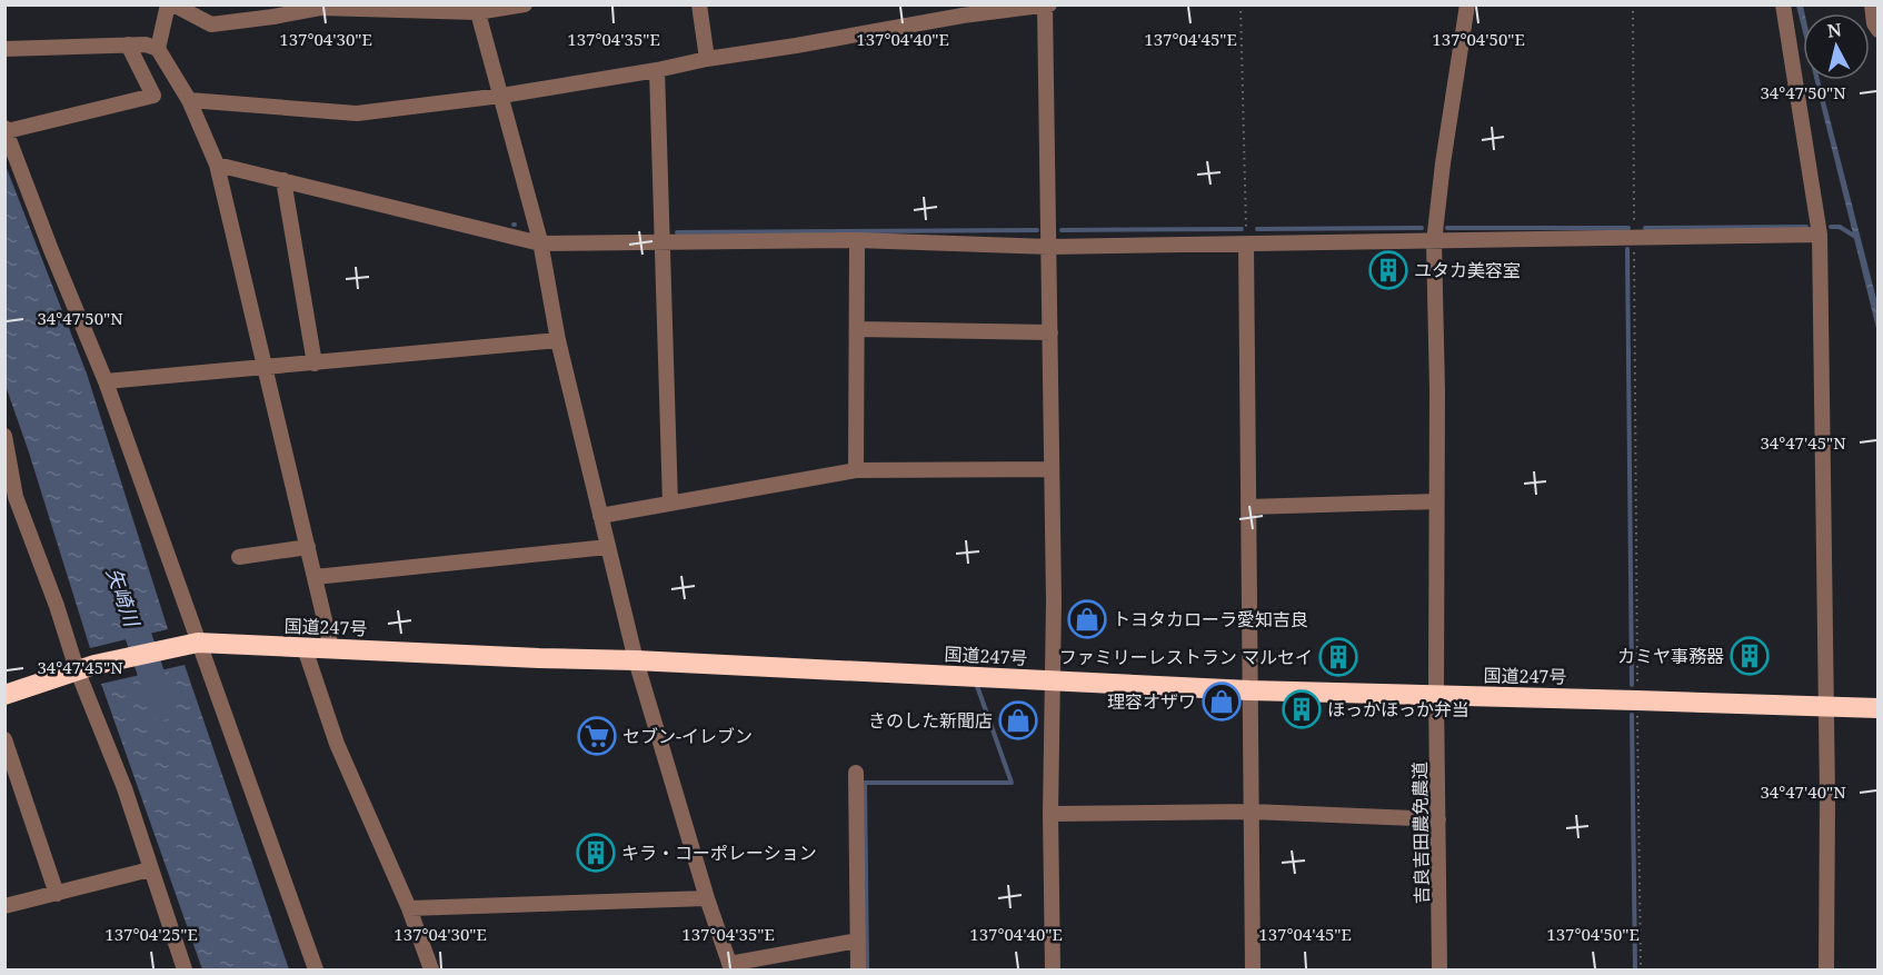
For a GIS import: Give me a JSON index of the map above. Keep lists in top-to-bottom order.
{
  "streets": {
    "highway": ["国道247号"],
    "street": ["吉良吉田農免農道"]
  },
  "crossings": [
    ["国道247号", "吉良吉田農免農道"]
  ],
  "water": ["矢崎川"],
  "places": {
    "building": [
      "ユタカ美容室",
      "カミヤ事務器",
      "ファミリーレストラン マルセイ",
      "ほっかほっか弁当",
      "キラ・コーポレーション"
    ],
    "shop": ["トヨタカローラ愛知吉良", "理容オザワ", "きのした新聞店"],
    "supermarket": ["セブン-イレブン"]
  },
  "north": "top",
  "coordinates": [
    "137°04'30\"E",
    "137°04'35\"E",
    "137°04'40\"E",
    "137°04'45\"E",
    "137°04'50\"E",
    "34°47'50\"N",
    "34°47'45\"N",
    "34°47'40\"N",
    "137°04'25\"E"
  ]
}
